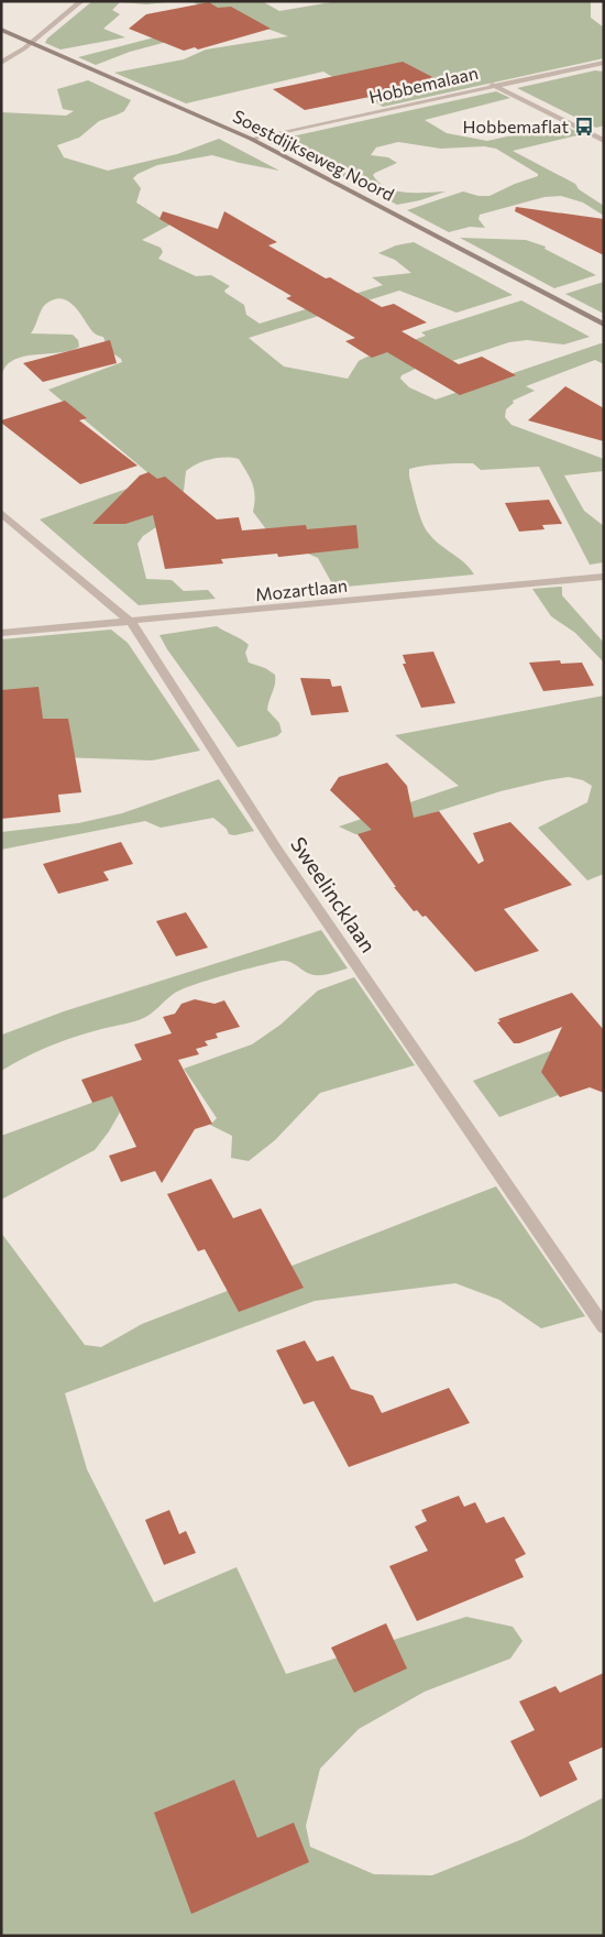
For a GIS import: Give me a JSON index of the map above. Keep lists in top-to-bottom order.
{
  "streets": {
    "main road": ["Soestdijkseweg Noord"],
    "street": ["Hobbemalaan", "Mozartlaan", "Sweelincklaan"]
  },
  "crossings": [
    ["Hobbemalaan", "Soestdijkseweg Noord"],
    ["Mozartlaan", "Sweelincklaan"]
  ],
  "places": {
    "bus stop": ["Hobbemaflat"]
  }
}
